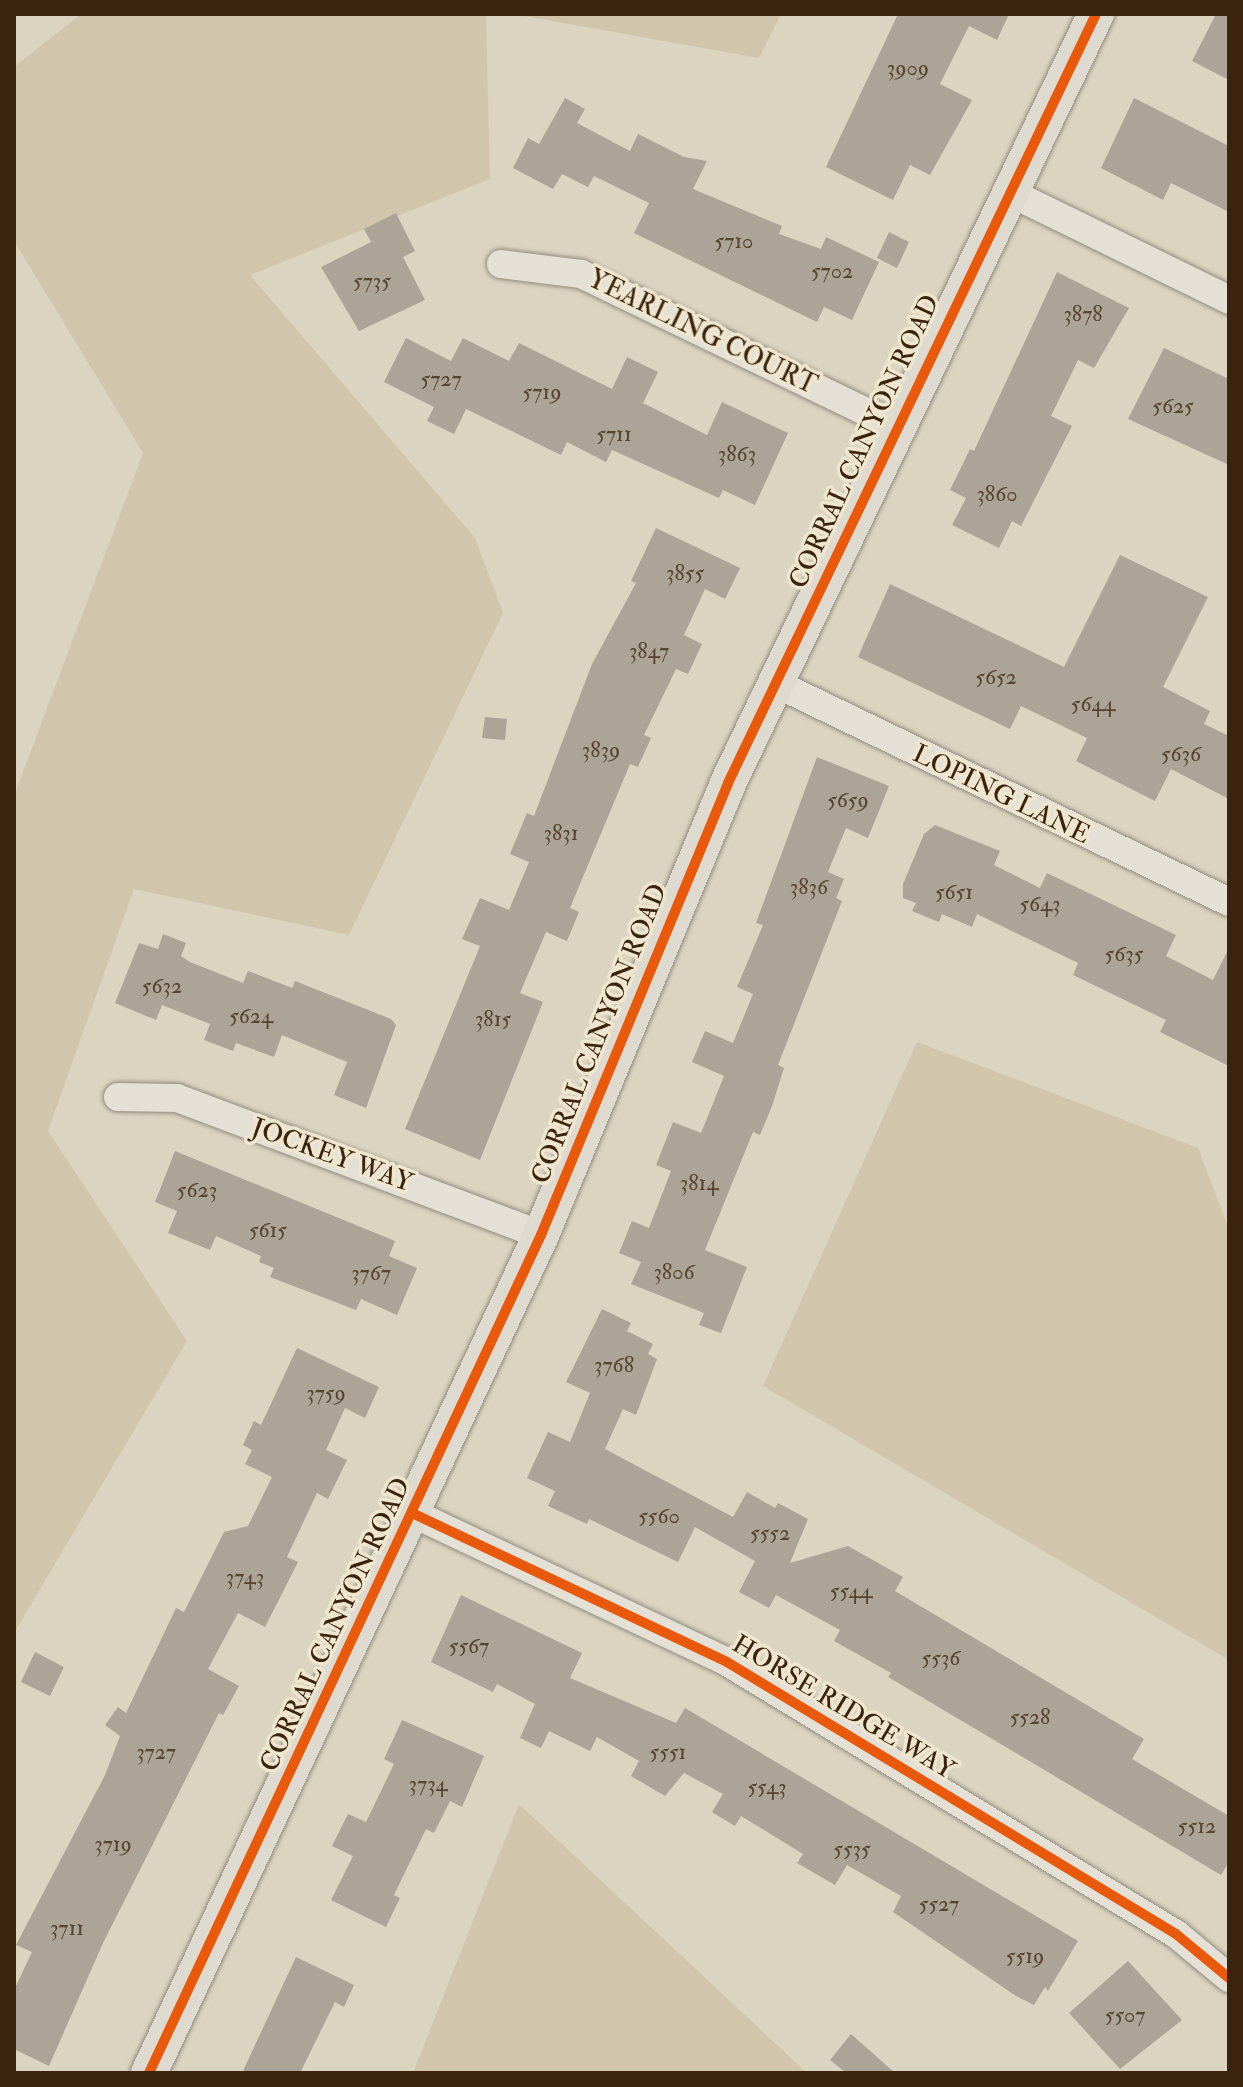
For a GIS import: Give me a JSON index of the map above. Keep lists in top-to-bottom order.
{
  "streets": {
    "main road": ["CORRAL CANYON ROAD"],
    "street": [
      "YEARLING COURT",
      "LOPING LANE",
      "JOCKEY WAY",
      "HORSE RIDGE WAY"
    ]
  },
  "crossings": [
    ["YEARLING COURT", "CORRAL CANYON ROAD"],
    ["CORRAL CANYON ROAD", "LOPING LANE"],
    ["CORRAL CANYON ROAD", "JOCKEY WAY"],
    ["CORRAL CANYON ROAD", "HORSE RIDGE WAY"]
  ],
  "house_numbers": [
    "3909",
    "5710",
    "5702",
    "5735",
    "3878",
    "5727",
    "5719",
    "5625",
    "5711",
    "3863",
    "3860",
    "3855",
    "3847",
    "5652",
    "5644",
    "3839",
    "5636",
    "5659",
    "3831",
    "3836",
    "5651",
    "5643",
    "5635",
    "5632",
    "5624",
    "3815",
    "3814",
    "5623",
    "5615",
    "3806",
    "3767",
    "3768",
    "3759",
    "5560",
    "5552",
    "3743",
    "5544",
    "5567",
    "5536",
    "5528",
    "3727",
    "5551",
    "3734",
    "5543",
    "5512",
    "3719",
    "5535",
    "5527",
    "3711",
    "5519",
    "5507"
  ]
}
